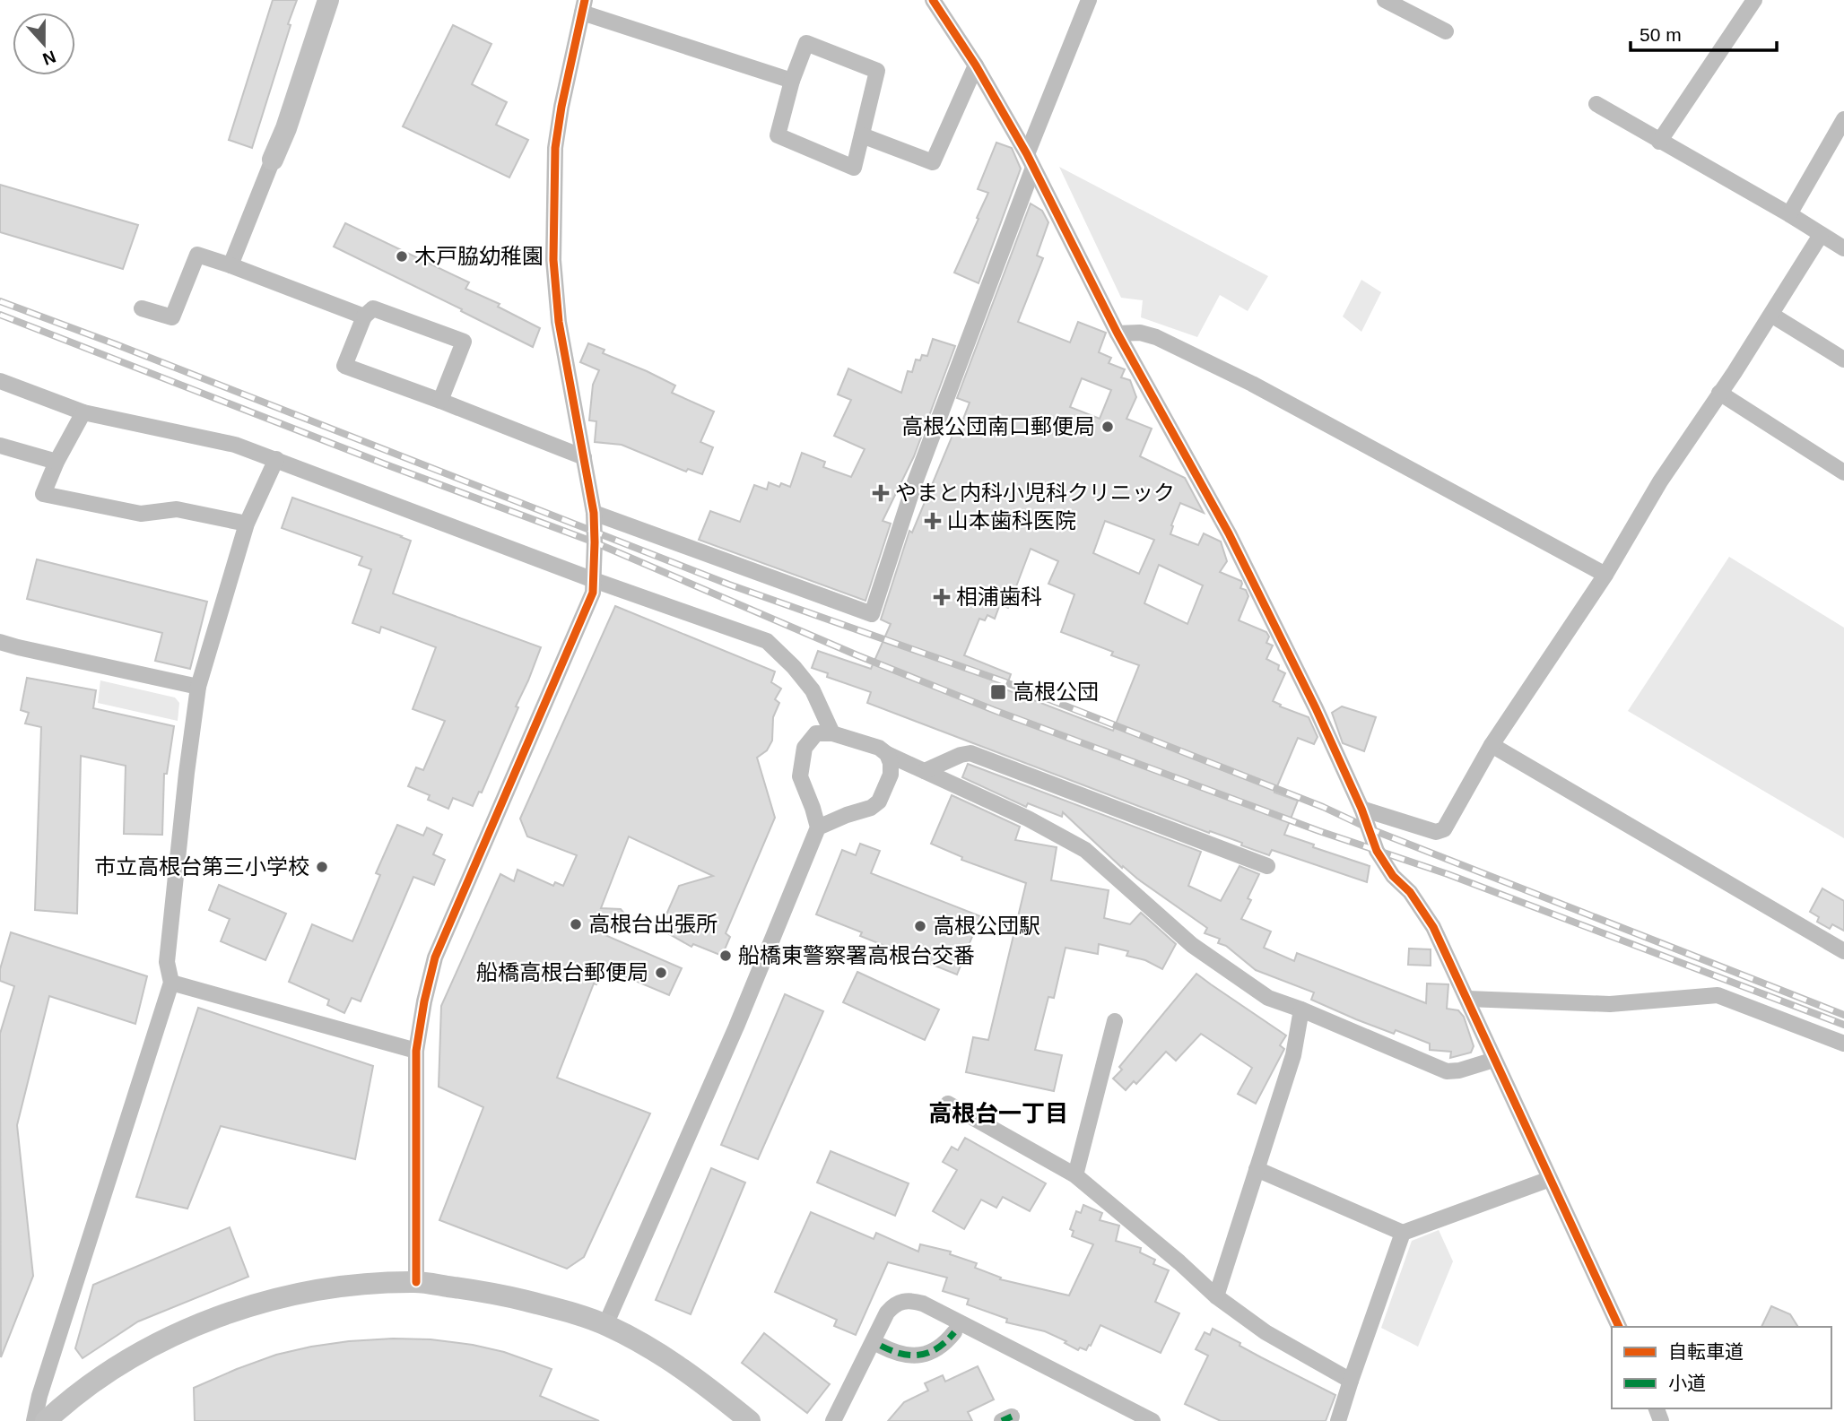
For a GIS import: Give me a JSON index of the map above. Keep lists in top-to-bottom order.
{
  "districts": ["高根台一丁目"],
  "places": {
    "other": [
      "木戸脇幼稚園",
      "高根公団南口郵便局",
      "市立高根台第三小学校",
      "高根台出張所",
      "高根公団駅",
      "船橋東警察署高根台交番",
      "船橋高根台郵便局"
    ],
    "health": ["やまと内科小児科クリニック", "山本歯科医院", "相浦歯科"],
    "transit": ["高根公団"]
  },
  "legend": ["自転車道", "小道"],
  "scale_bar": "50 m",
  "north": "bottom"
}
